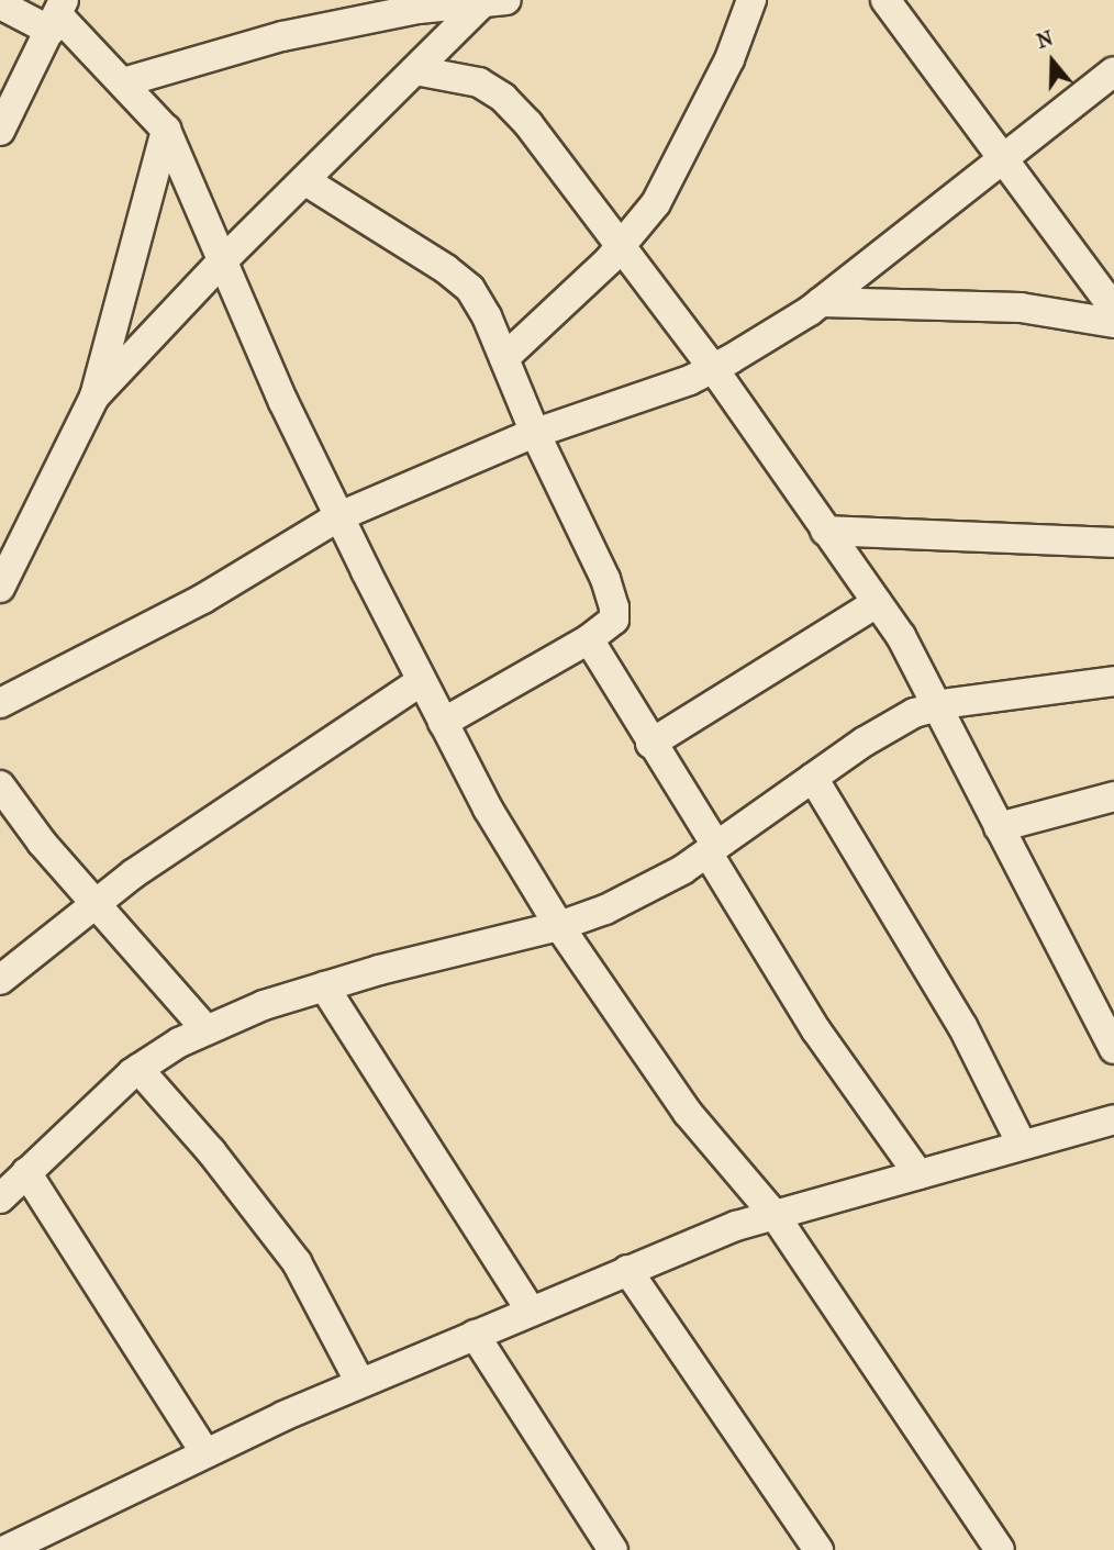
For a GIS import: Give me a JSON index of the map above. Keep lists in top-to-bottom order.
{
  "north": "top"
}
